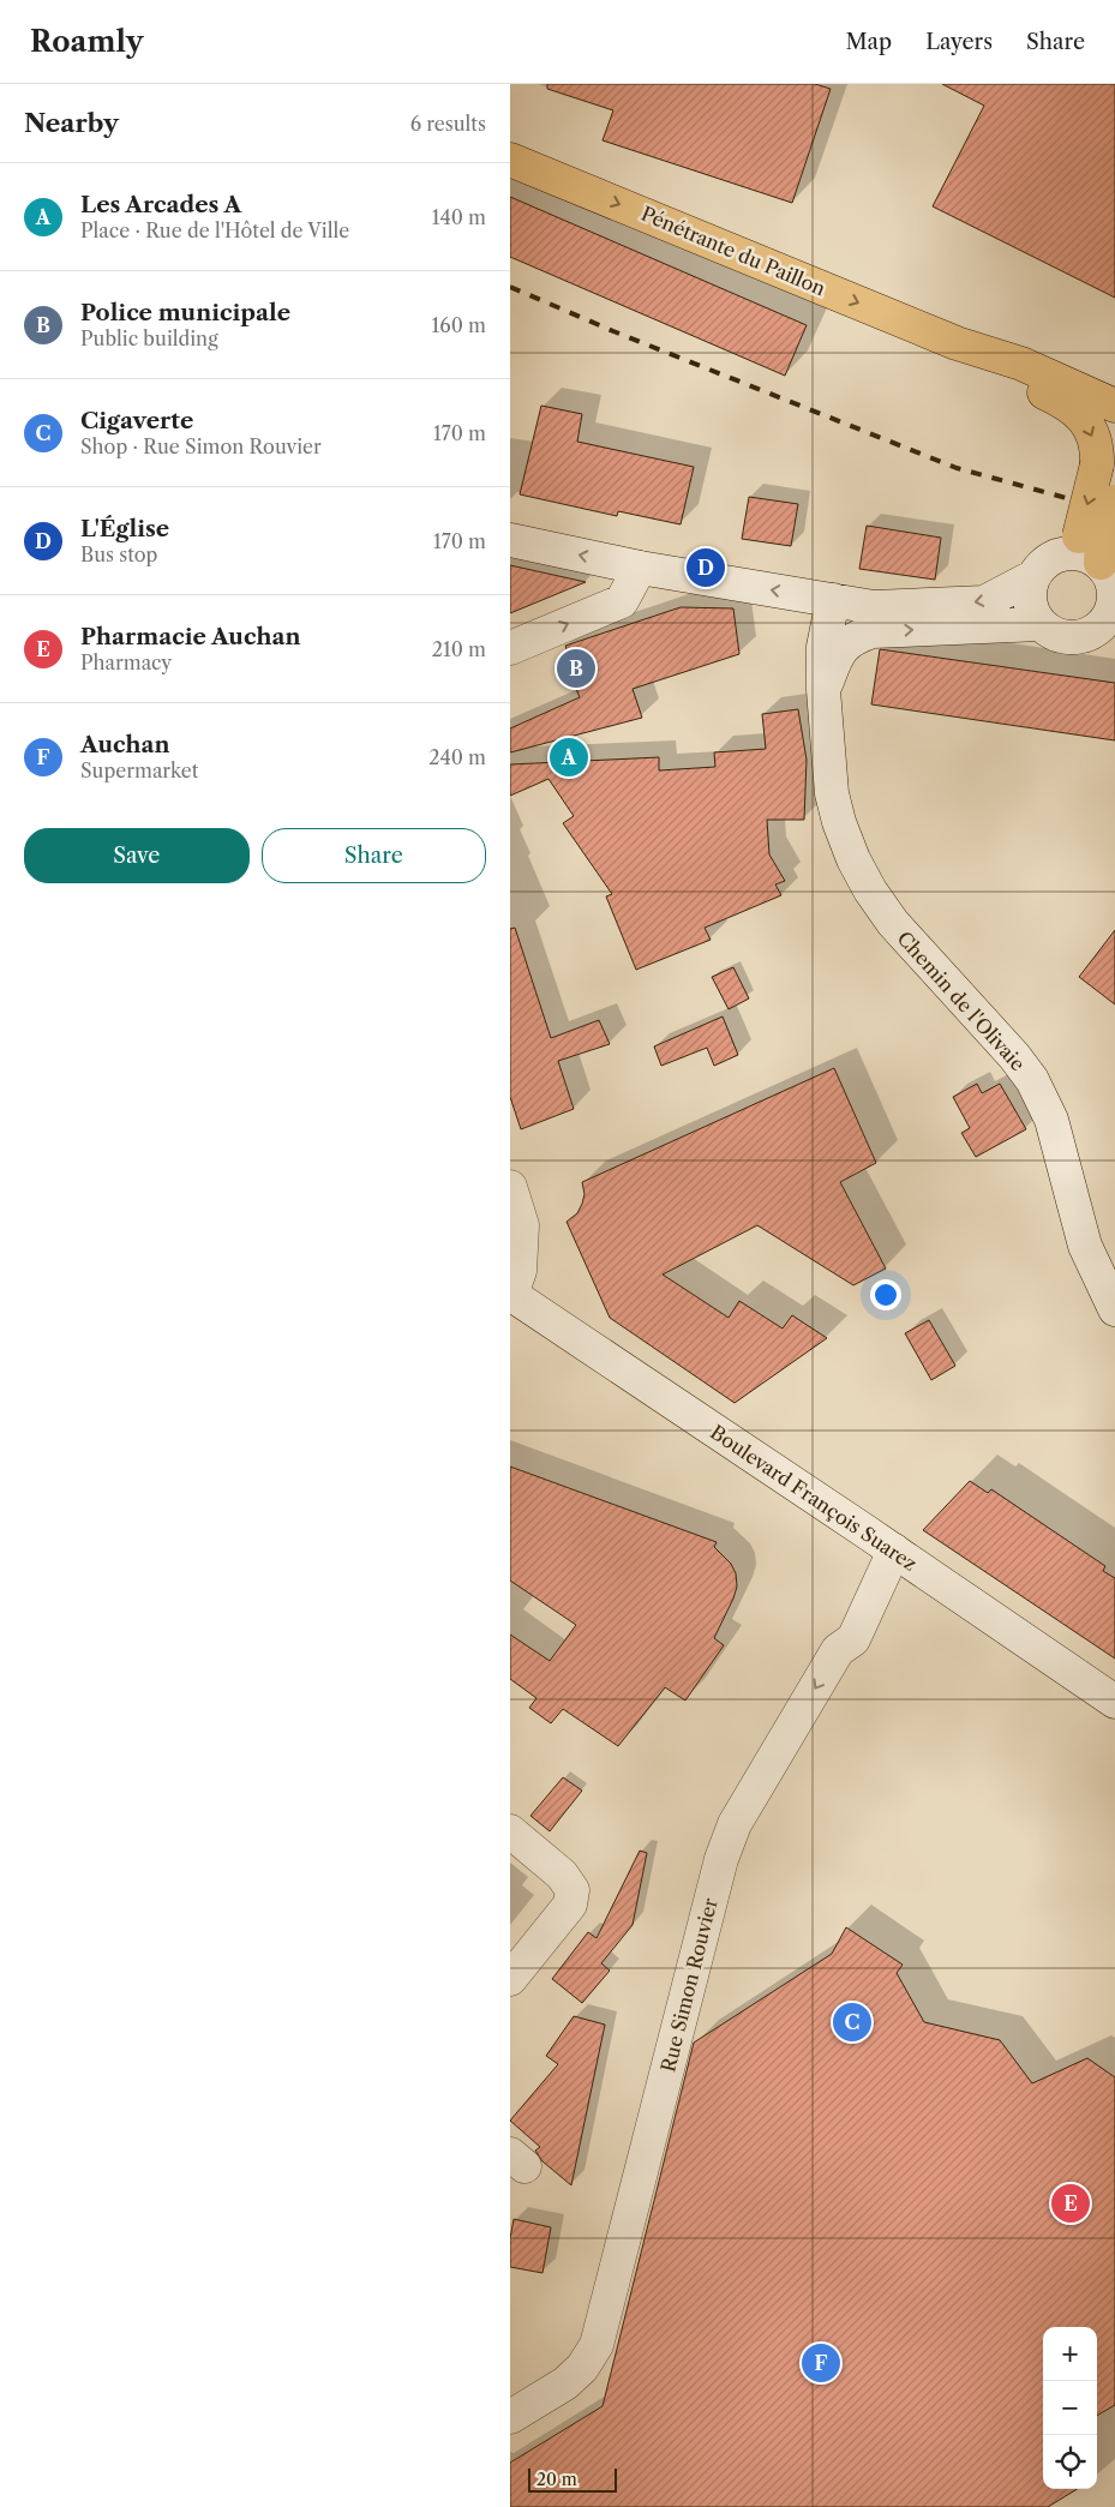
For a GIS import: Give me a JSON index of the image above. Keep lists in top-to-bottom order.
{
  "streets": {
    "main road": ["Pénétrante du Paillon"],
    "street": ["Chemin de l'Olivaie", "Boulevard François Suarez", "Rue Simon Rouvier"]
  },
  "crossings": [
    ["Boulevard François Suarez", "Rue Simon Rouvier"]
  ],
  "one_way": ["Pénétrante du Paillon", "Rue Simon Rouvier"],
  "scale_bar": "20 m",
  "page": {
    "header": "Roamly",
    "nav": ["Map", "Layers", "Share"],
    "heading": ["Nearby", "6 results"],
    "list": [
      {
        "mark": "A",
        "name": "Les Arcades A",
        "note": "Place · Rue de l'Hôtel de Ville",
        "value": "140 m"
      },
      {
        "mark": "B",
        "name": "Police municipale",
        "note": "Public building",
        "value": "160 m"
      },
      {
        "mark": "C",
        "name": "Cigaverte",
        "note": "Shop · Rue Simon Rouvier",
        "value": "170 m"
      },
      {
        "mark": "D",
        "name": "L'Église",
        "note": "Bus stop",
        "value": "170 m"
      },
      {
        "mark": "E",
        "name": "Pharmacie Auchan",
        "note": "Pharmacy",
        "value": "210 m"
      },
      {
        "mark": "F",
        "name": "Auchan",
        "note": "Supermarket",
        "value": "240 m"
      }
    ],
    "pins": [
      "D",
      "B",
      "A",
      "C",
      "E",
      "F"
    ],
    "buttons": ["Save", "Share"],
    "map_buttons": ["+", "−"],
    "scale": "20 m"
  }
}
